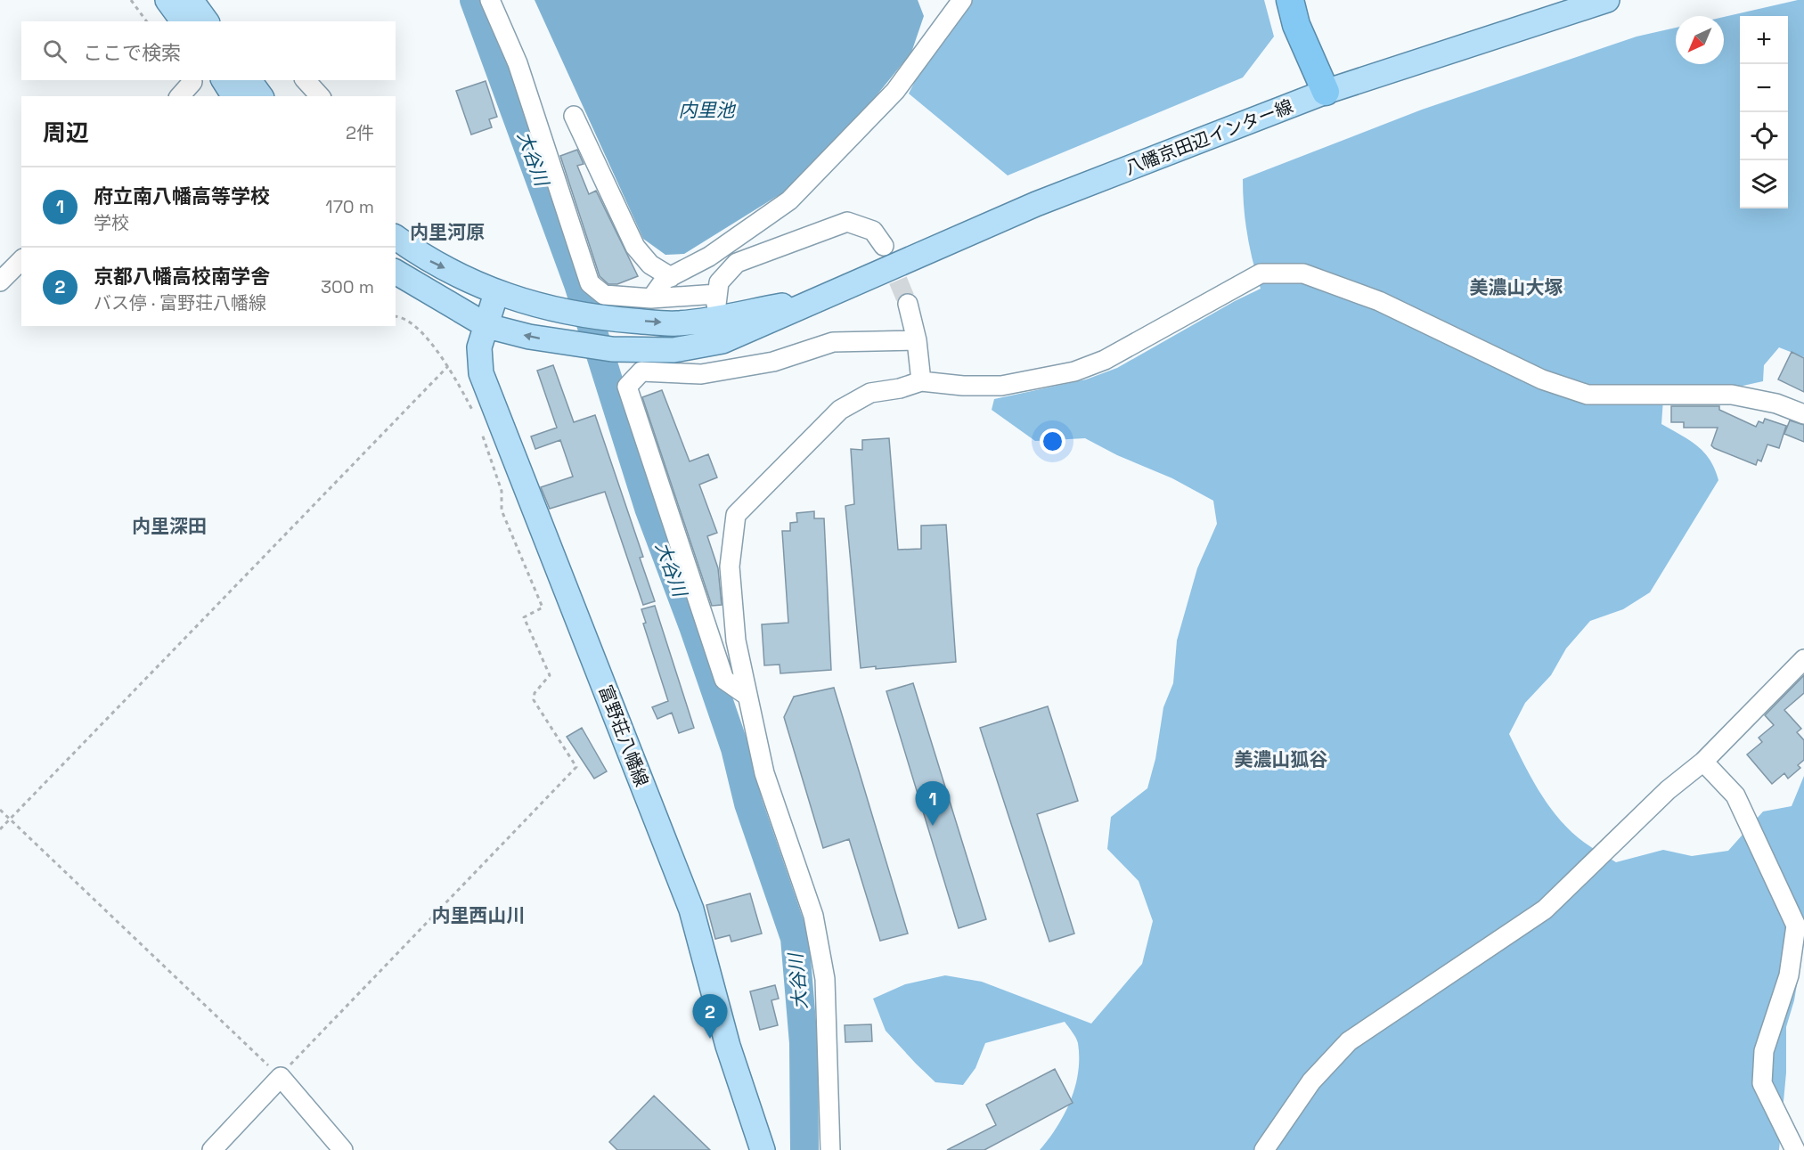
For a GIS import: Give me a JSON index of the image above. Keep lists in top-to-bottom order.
{
  "streets": {
    "main road": ["八幡京田辺インター線", "富野荘八幡線"]
  },
  "crossings": [
    ["八幡京田辺インター線", "富野荘八幡線"]
  ],
  "districts": [
    "内里河原",
    "美濃山大塚",
    "内里深田",
    "美濃山狐谷",
    "内里西山川"
  ],
  "water": ["内里池", "大谷川"],
  "north": "bottom left",
  "page": {
    "map_buttons": ["+", "−"],
    "search": "ここで検索",
    "heading": ["周辺", "2件"],
    "list": [
      {
        "mark": "1",
        "name": "府立南八幡高等学校",
        "note": "学校",
        "value": "170 m"
      },
      {
        "mark": "2",
        "name": "京都八幡高校南学舎",
        "note": "バス停 · 富野荘八幡線",
        "value": "300 m"
      }
    ],
    "pins": ["1", "2"]
  }
}
